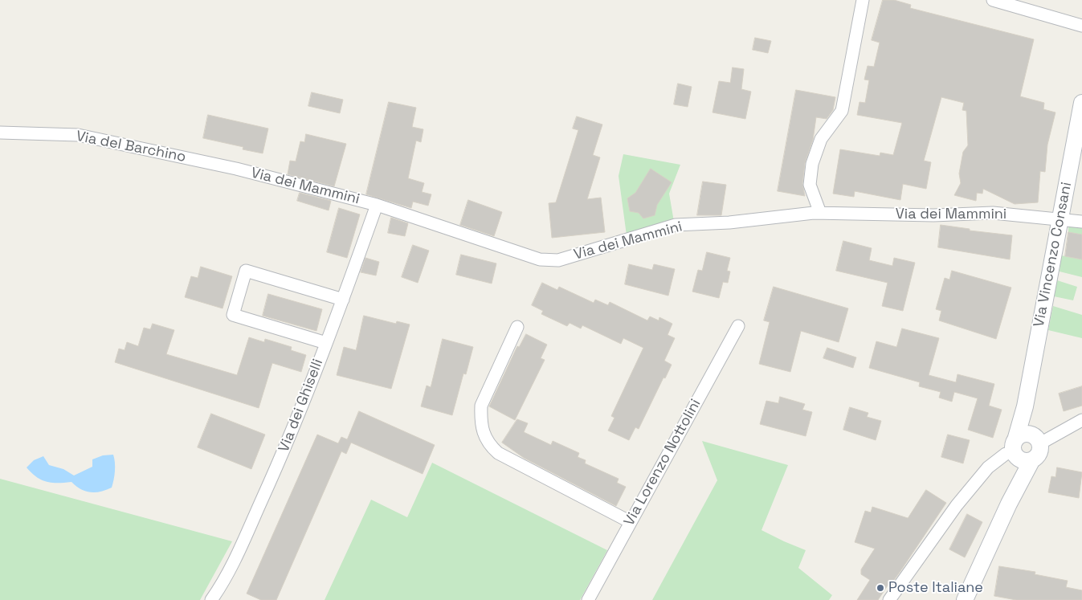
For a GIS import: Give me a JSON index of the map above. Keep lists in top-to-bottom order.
{
  "streets": {
    "street": [
      "Via del Barchino",
      "Via dei Mammini",
      "Via Vincenzo Consani",
      "Via dei Ghiselli",
      "Via Lorenzo Nottolini"
    ]
  },
  "crossings": [
    ["Via del Barchino", "Via dei Mammini"],
    ["Via dei Mammini", "Via Vincenzo Consani"],
    ["Via dei Mammini", "Via dei Ghiselli"]
  ],
  "places": ["Poste Italiane"]
}
